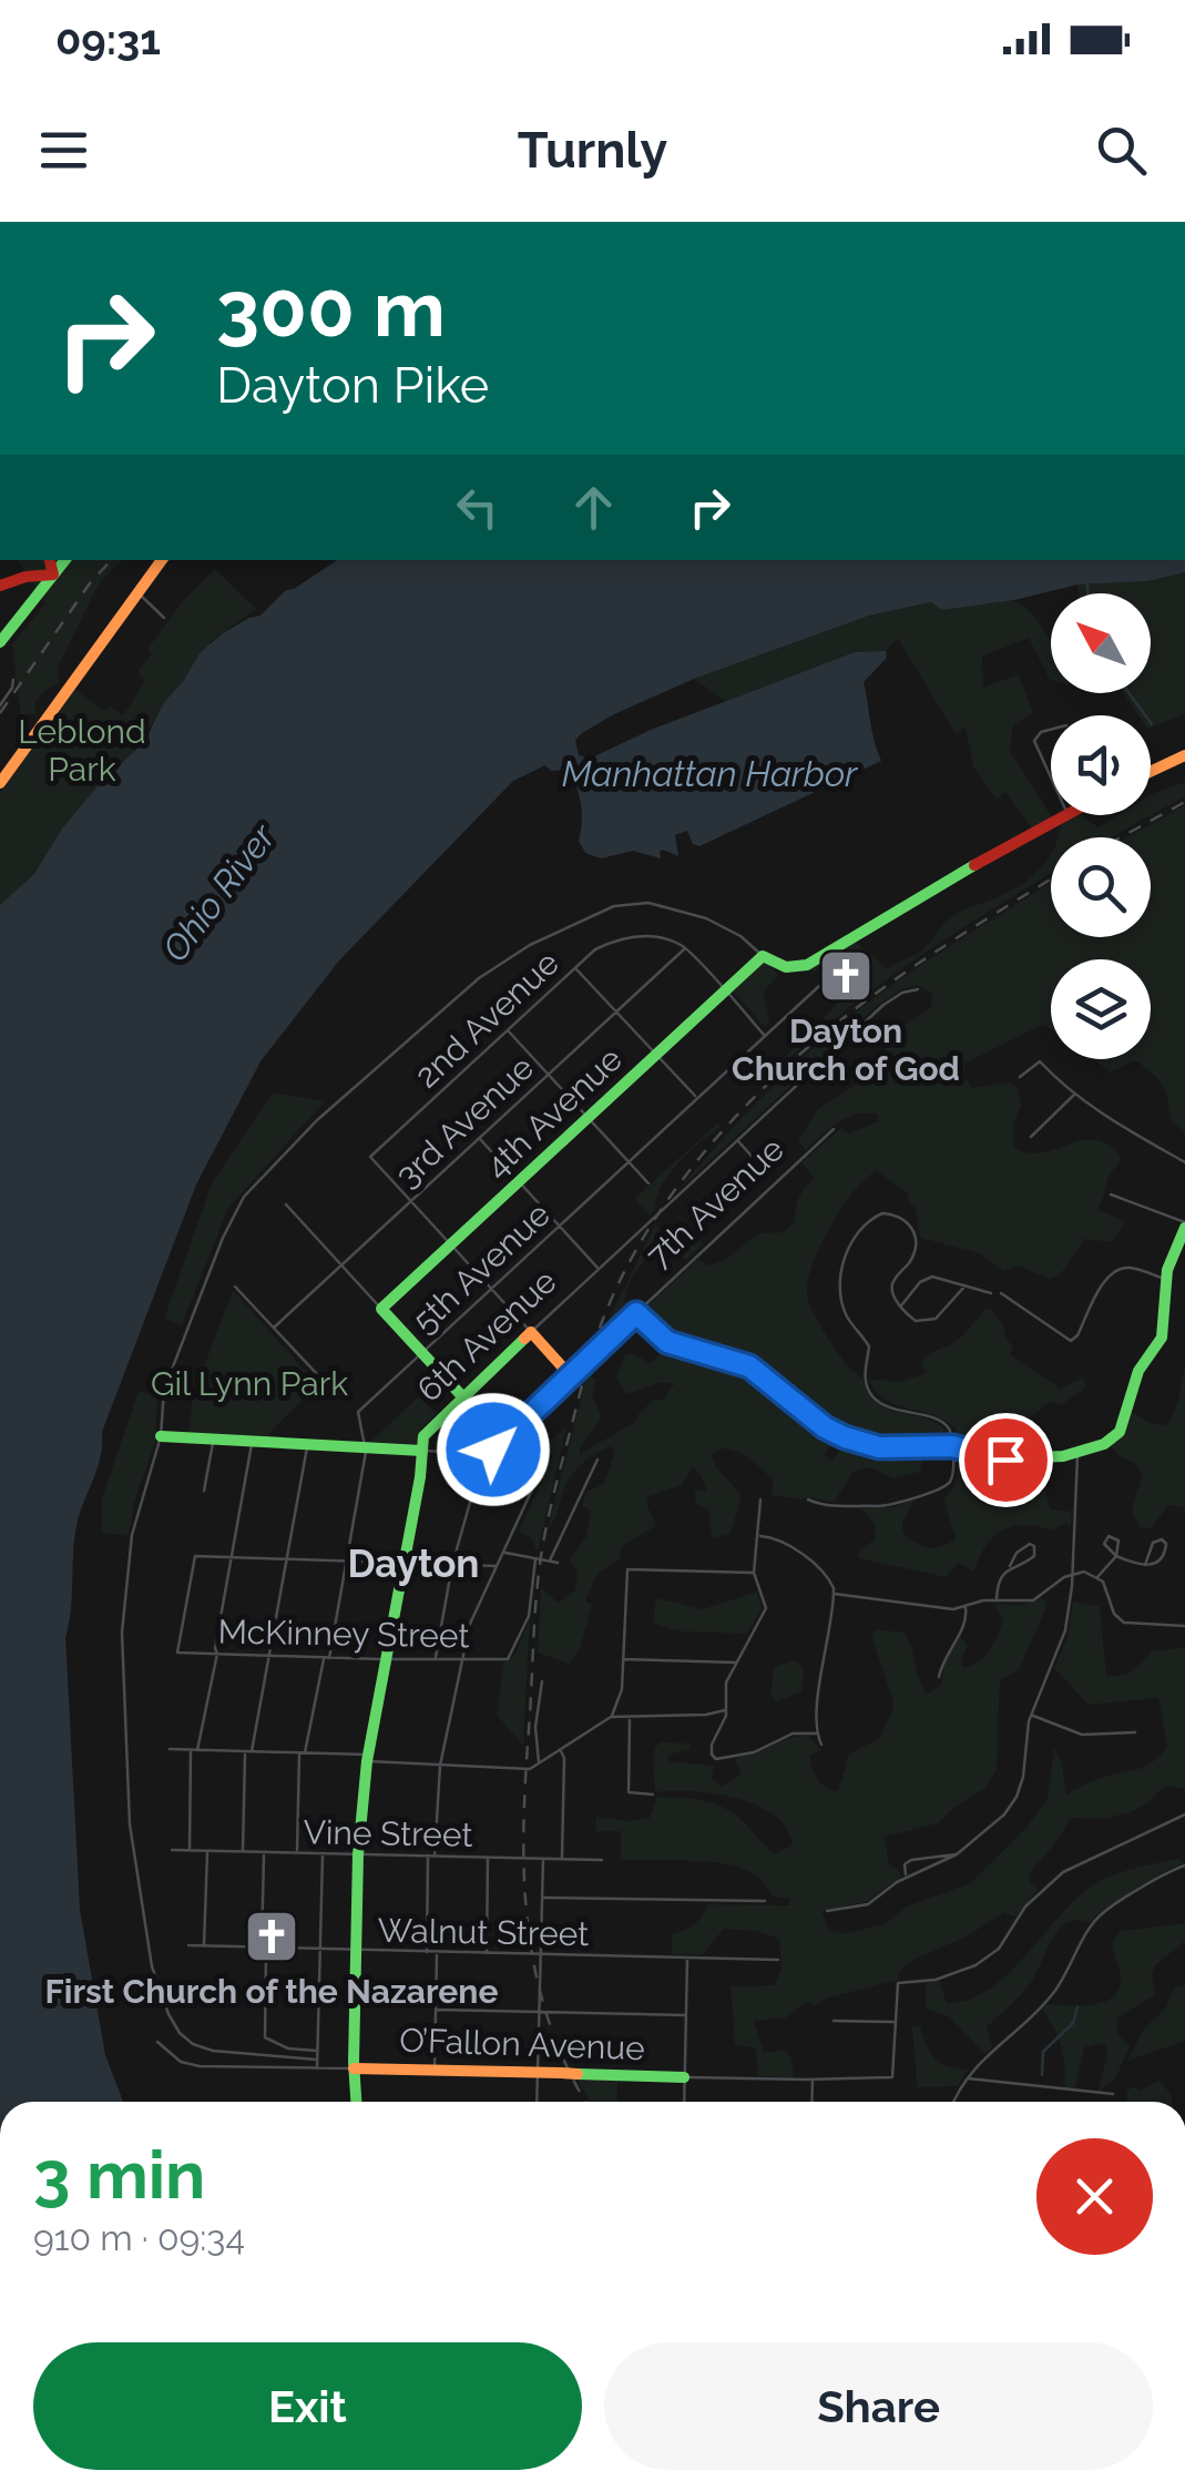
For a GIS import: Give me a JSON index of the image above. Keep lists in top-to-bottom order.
{
  "streets": {
    "main road": [
      "4th Avenue",
      "7th Avenue",
      "6th Avenue",
      "O’Fallon Avenue"
    ],
    "street": [
      "2nd Avenue",
      "3rd Avenue",
      "5th Avenue",
      "McKinney Street",
      "Vine Street",
      "Walnut Street"
    ]
  },
  "crossings": [
    ["2nd Avenue", "3rd Avenue"],
    ["7th Avenue", "McKinney Street"],
    ["5th Avenue", "McKinney Street"],
    ["5th Avenue", "Vine Street"],
    ["6th Avenue", "McKinney Street"],
    ["6th Avenue", "Vine Street"],
    ["6th Avenue", "Walnut Street"],
    ["6th Avenue", "O’Fallon Avenue"]
  ],
  "districts": ["Dayton"],
  "water": ["Manhattan Harbor", "Ohio River"],
  "parks": ["Leblond Park", "Gil Lynn Park"],
  "places": {
    "church": ["Dayton Church of God", "First Church of the Nazarene"]
  },
  "north": "top left",
  "page": {
    "status": "09:31",
    "header": "Turnly",
    "turn": ["300 m", "Dayton Pike"],
    "heading": ["3 min", "910 m · 09:34"],
    "buttons": ["Exit", "Share"]
  }
}
